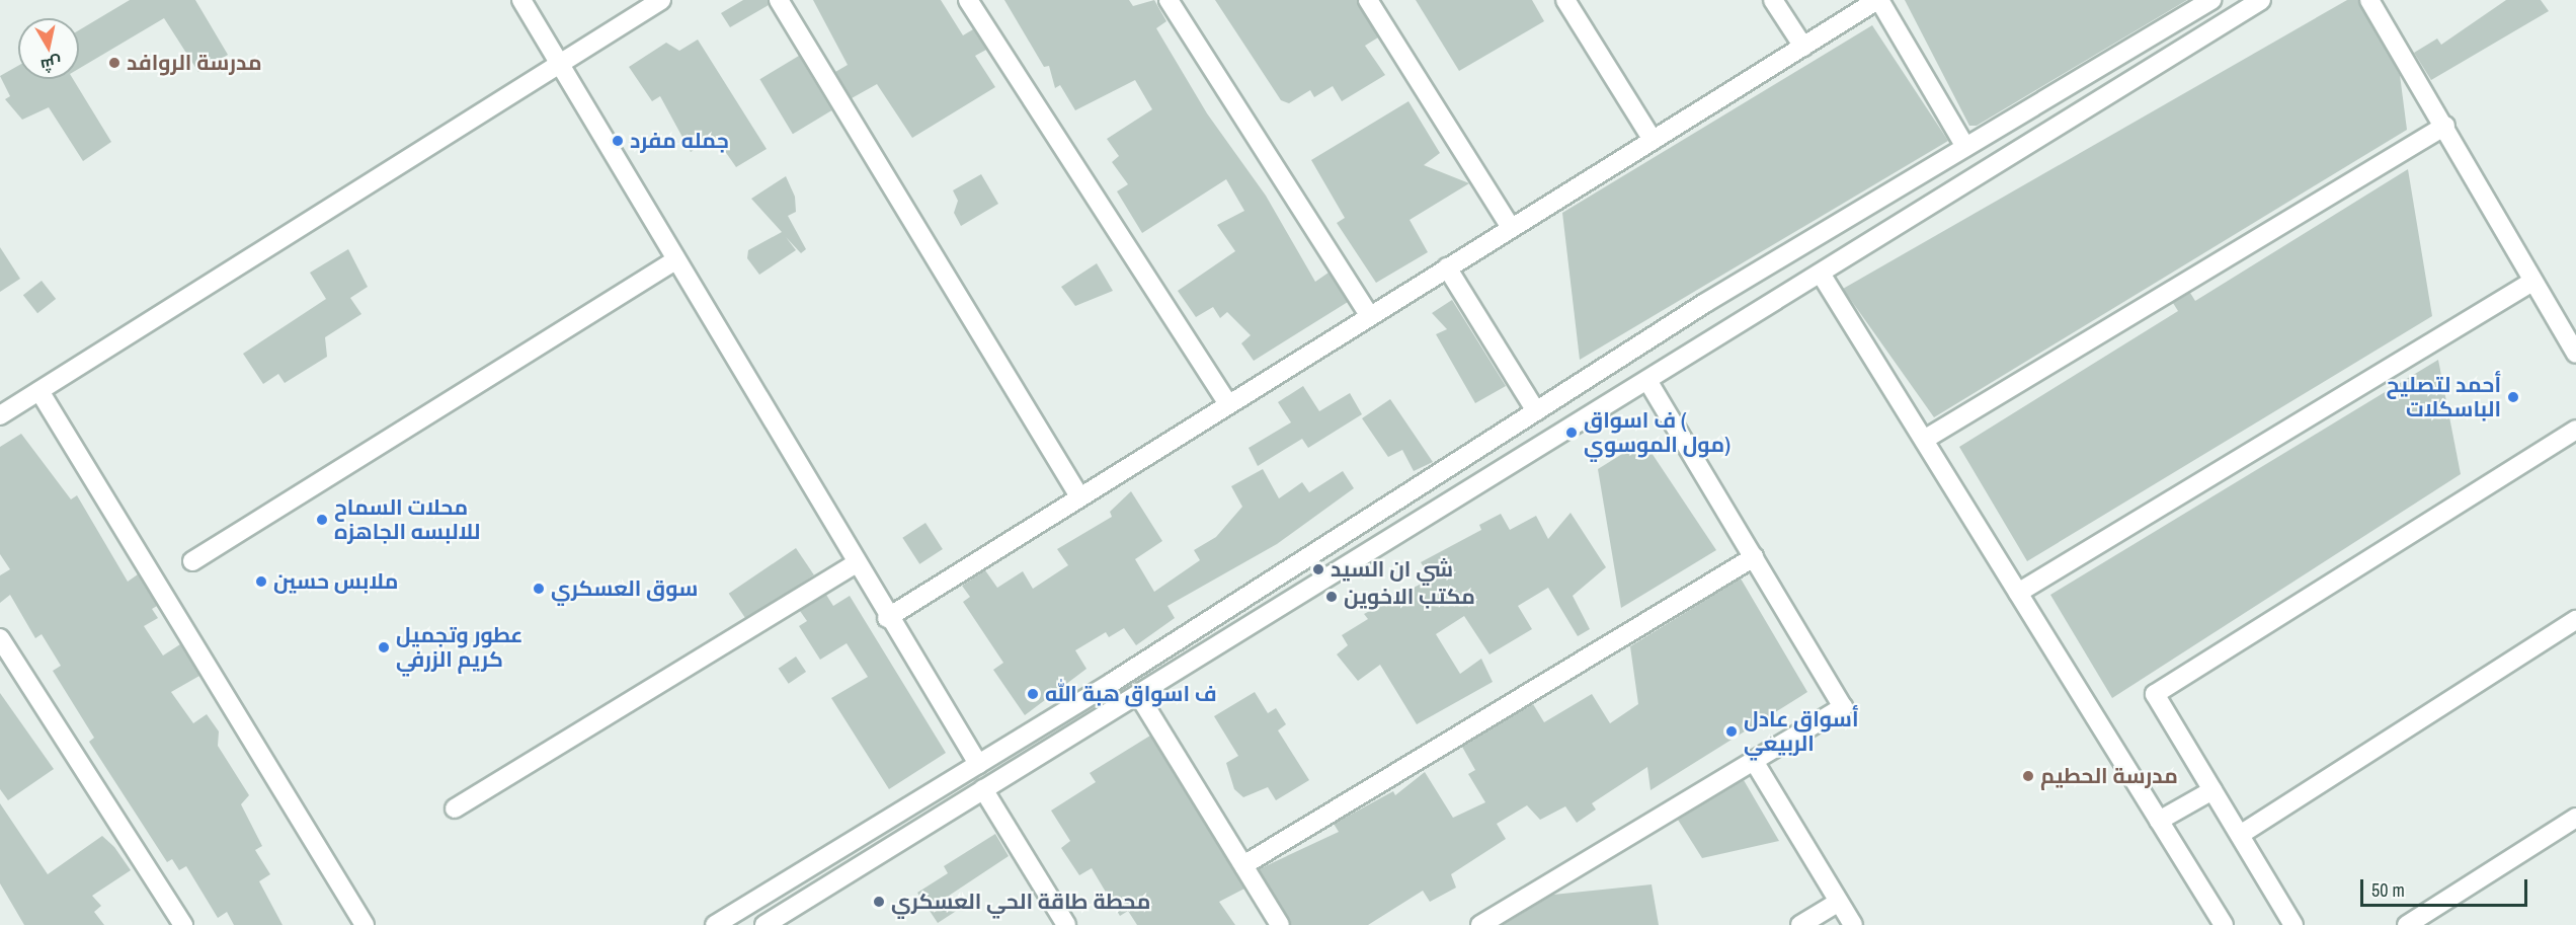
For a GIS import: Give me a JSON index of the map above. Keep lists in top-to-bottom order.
{
  "places": [
    "مدرسة الروافد",
    "جمله مفرد",
    "أحمد لتصليح الباسكلات",
    "ف اسواق ( مول الموسوي)",
    "محلات السماح للالبسه الجاهزه",
    "شي ان السيد",
    "ملابس حسين",
    "سوق العسكري",
    "مكتب الاخوين",
    "عطور وتجميل كريم الزرفي",
    "ف اسواق هبة الله",
    "أسواق عادل الربيعي",
    "مدرسة الحطيم",
    "محطة طاقة الحي العسكري"
  ],
  "scale_bar": "50 m",
  "north": "bottom"
}
